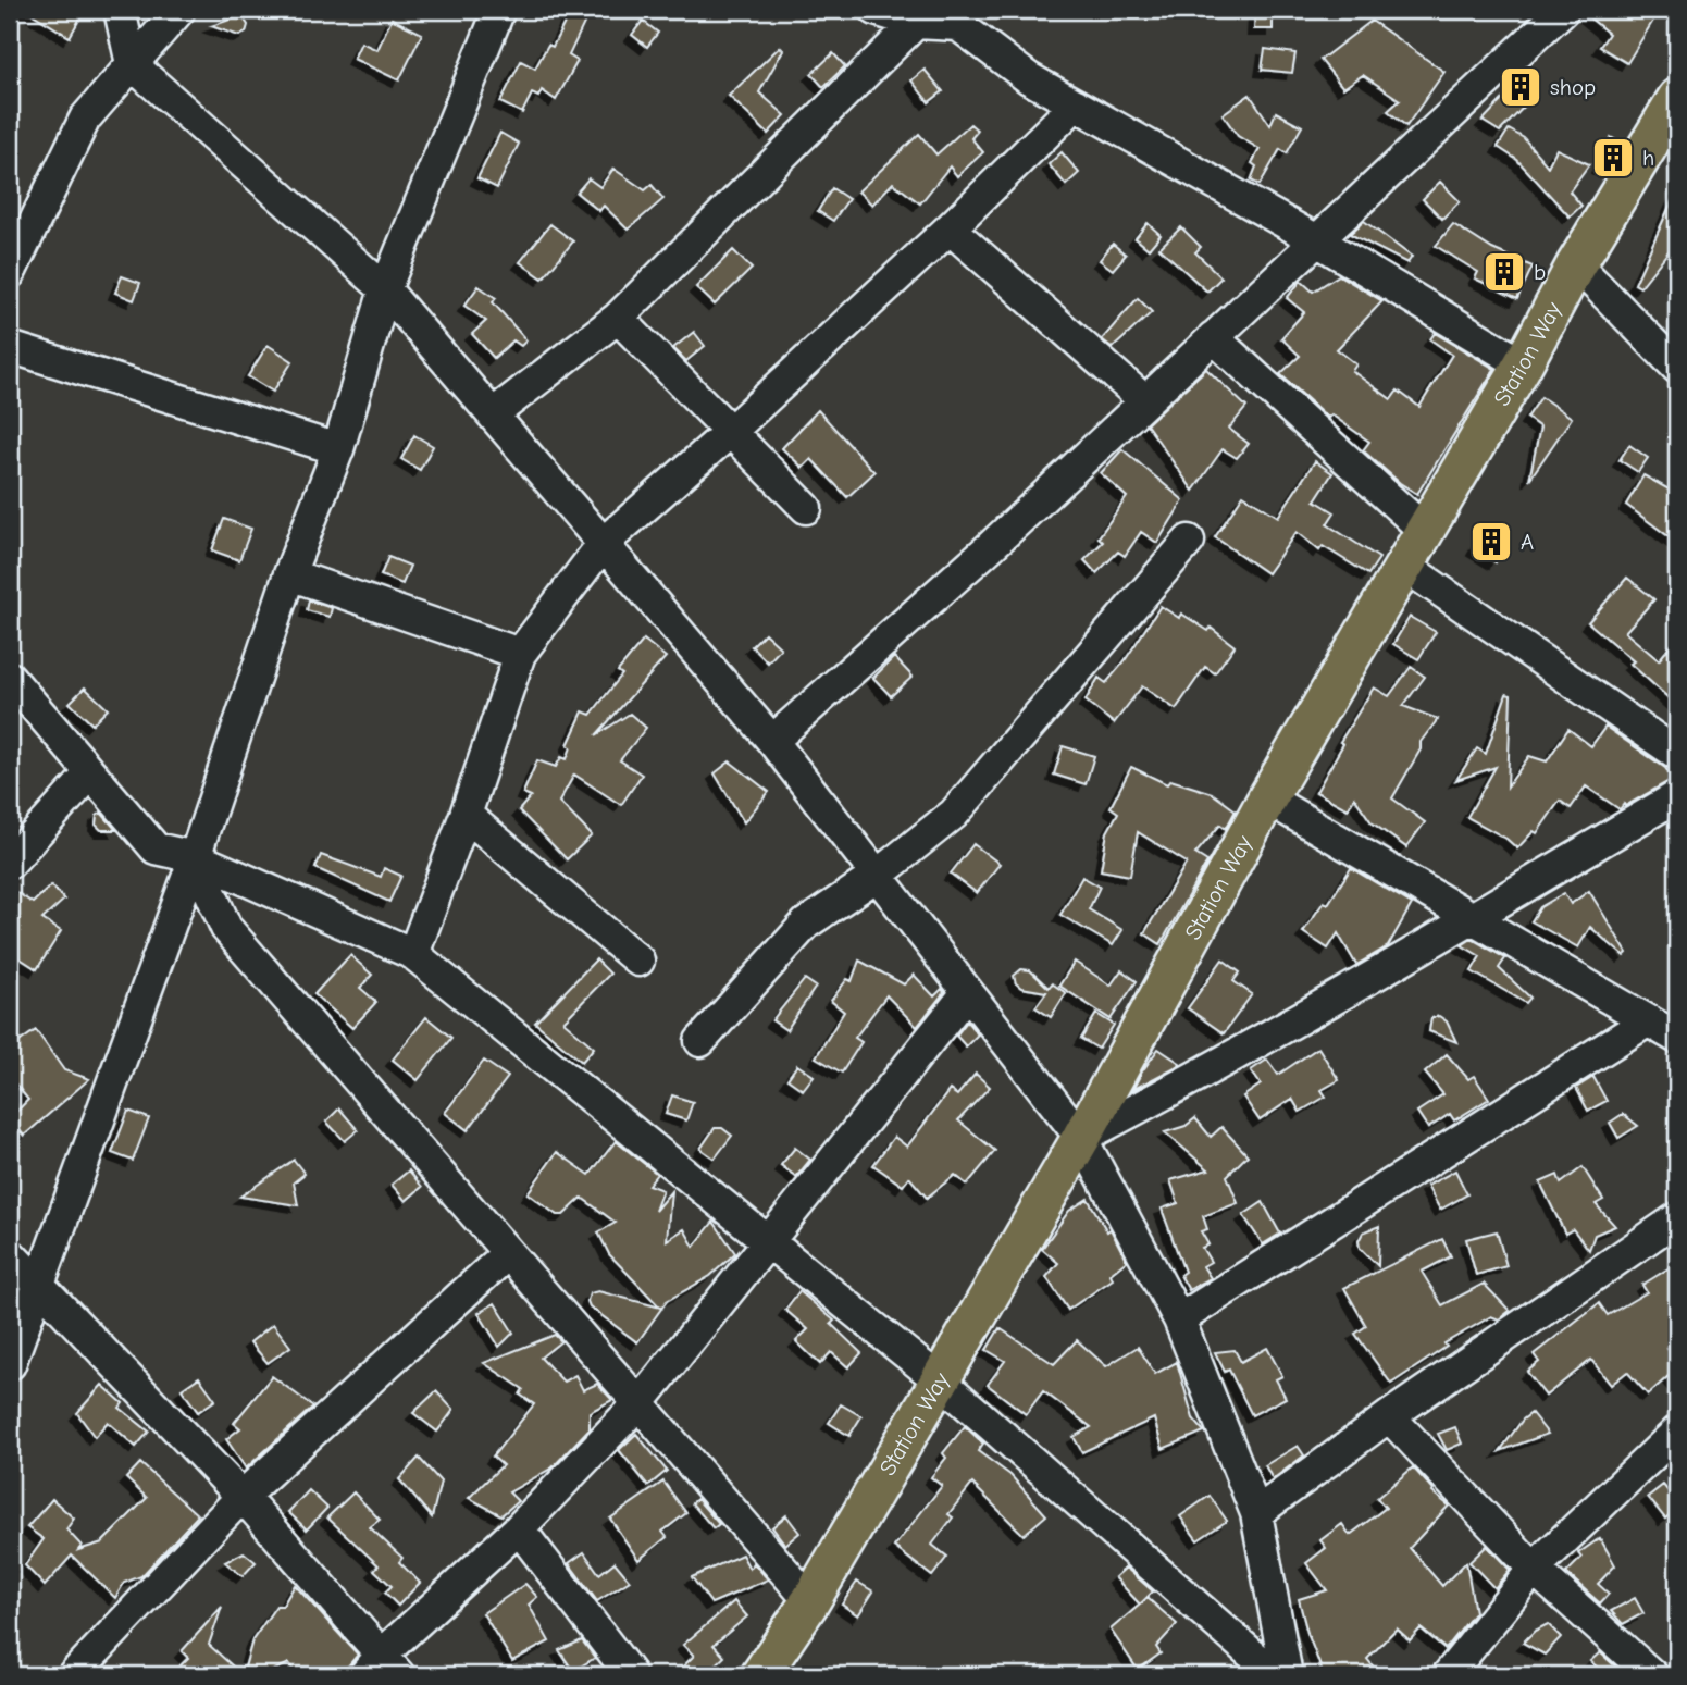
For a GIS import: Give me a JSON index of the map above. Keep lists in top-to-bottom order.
{
  "streets": {
    "main road": ["Station Way"]
  },
  "places": {
    "building": [
      "shop",
      "h",
      "b",
      "A"
    ]
  }
}
